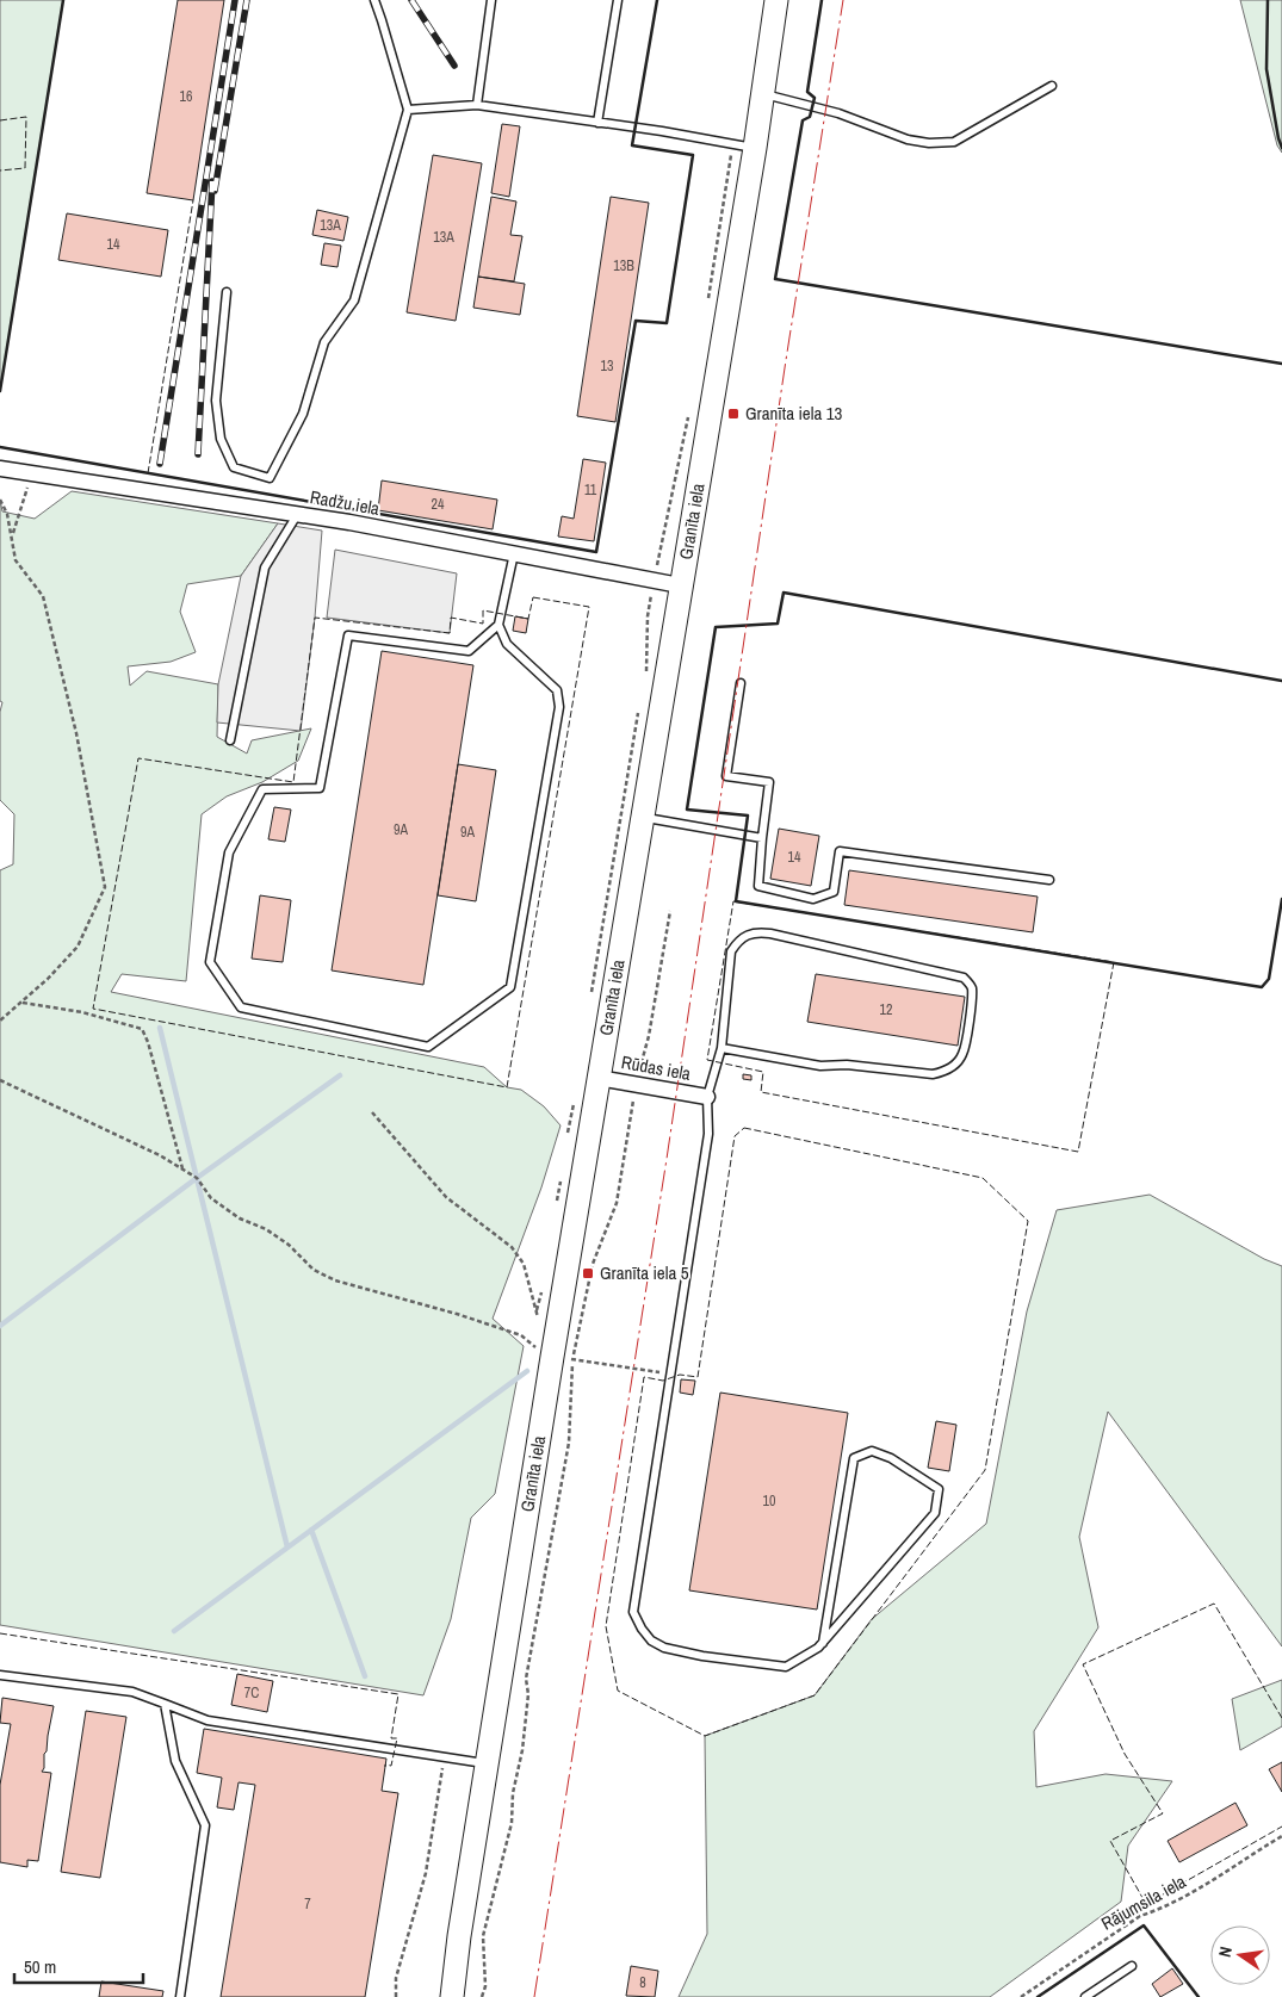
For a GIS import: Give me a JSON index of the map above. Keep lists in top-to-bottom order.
{
  "streets": {
    "main road": ["Granīta iela"],
    "street": ["Radžu iela", "Rūdas iela"],
    "path": ["Rājumsila iela"]
  },
  "crossings": [
    ["Radžu iela", "Granīta iela"],
    ["Granīta iela", "Rūdas iela"]
  ],
  "places": {
    "transit": ["Granīta iela 13", "Granīta iela 5"]
  },
  "house_numbers": [
    "16",
    "13A",
    "13A",
    "14",
    "13B",
    "13",
    "11",
    "24",
    "9A",
    "9A",
    "14",
    "12",
    "10",
    "7C",
    "7",
    "8"
  ],
  "scale_bar": "50 m",
  "north": "left"
}
